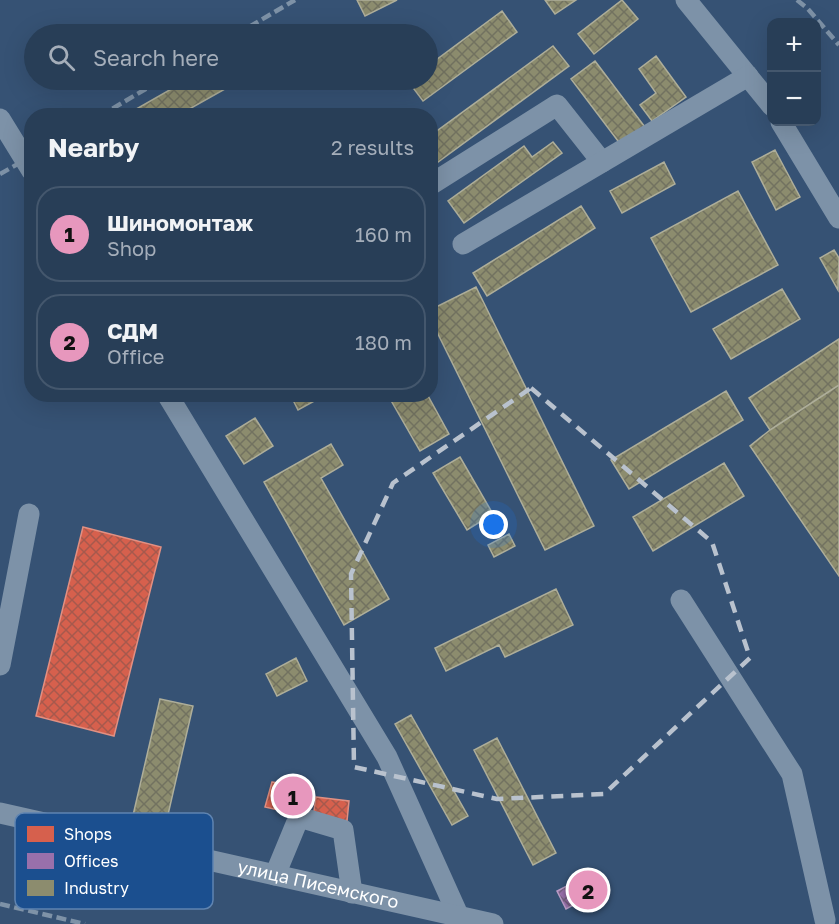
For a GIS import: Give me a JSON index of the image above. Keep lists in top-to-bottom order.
{
  "streets": {
    "street": ["улица Писемского"]
  },
  "legend": ["Shops", "Offices", "Industry"],
  "page": {
    "map_buttons": ["+", "−"],
    "search": "Search here",
    "heading": ["Nearby", "2 results"],
    "list": [
      {
        "mark": "1",
        "name": "Шиномонтаж",
        "note": "Shop",
        "value": "160 m"
      },
      {
        "mark": "2",
        "name": "СДМ",
        "note": "Office",
        "value": "180 m"
      }
    ],
    "pins": ["1", "2"]
  }
}
